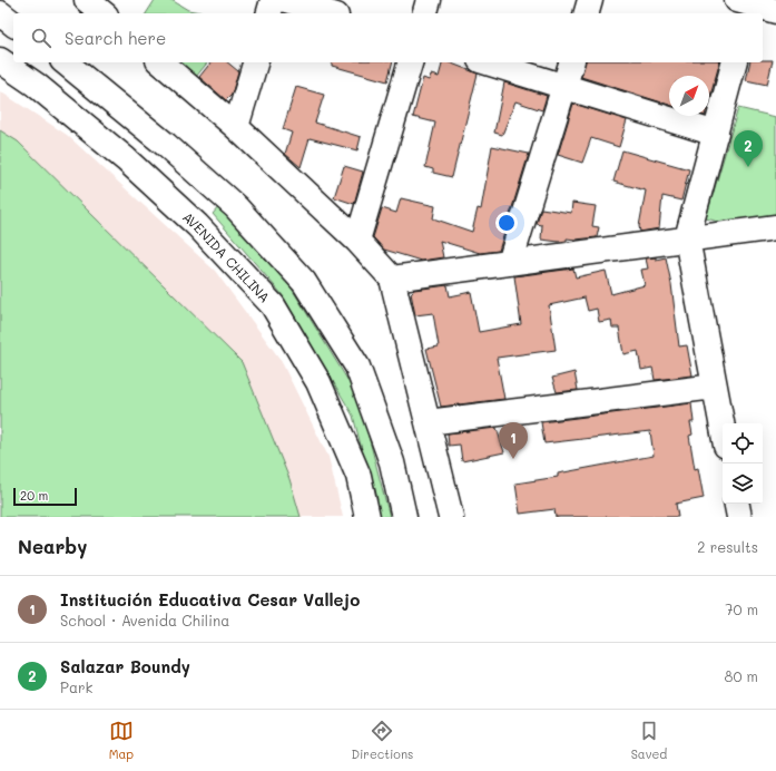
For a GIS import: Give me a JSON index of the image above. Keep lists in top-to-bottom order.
{
  "streets": {
    "street": ["AVENIDA CHILINA"]
  },
  "scale_bar": "20 m",
  "north": "top right",
  "page": {
    "search": "Search here",
    "pins": ["2", "1"],
    "scale": "20 m",
    "heading": ["Nearby", "2 results"],
    "list": [
      {
        "mark": "1",
        "name": "Institución Educativa Cesar Vallejo",
        "note": "School · Avenida Chilina",
        "value": "70 m"
      },
      {
        "mark": "2",
        "name": "Salazar Boundy",
        "note": "Park",
        "value": "80 m"
      }
    ],
    "nav": ["Map", "Directions", "Saved"]
  }
}
